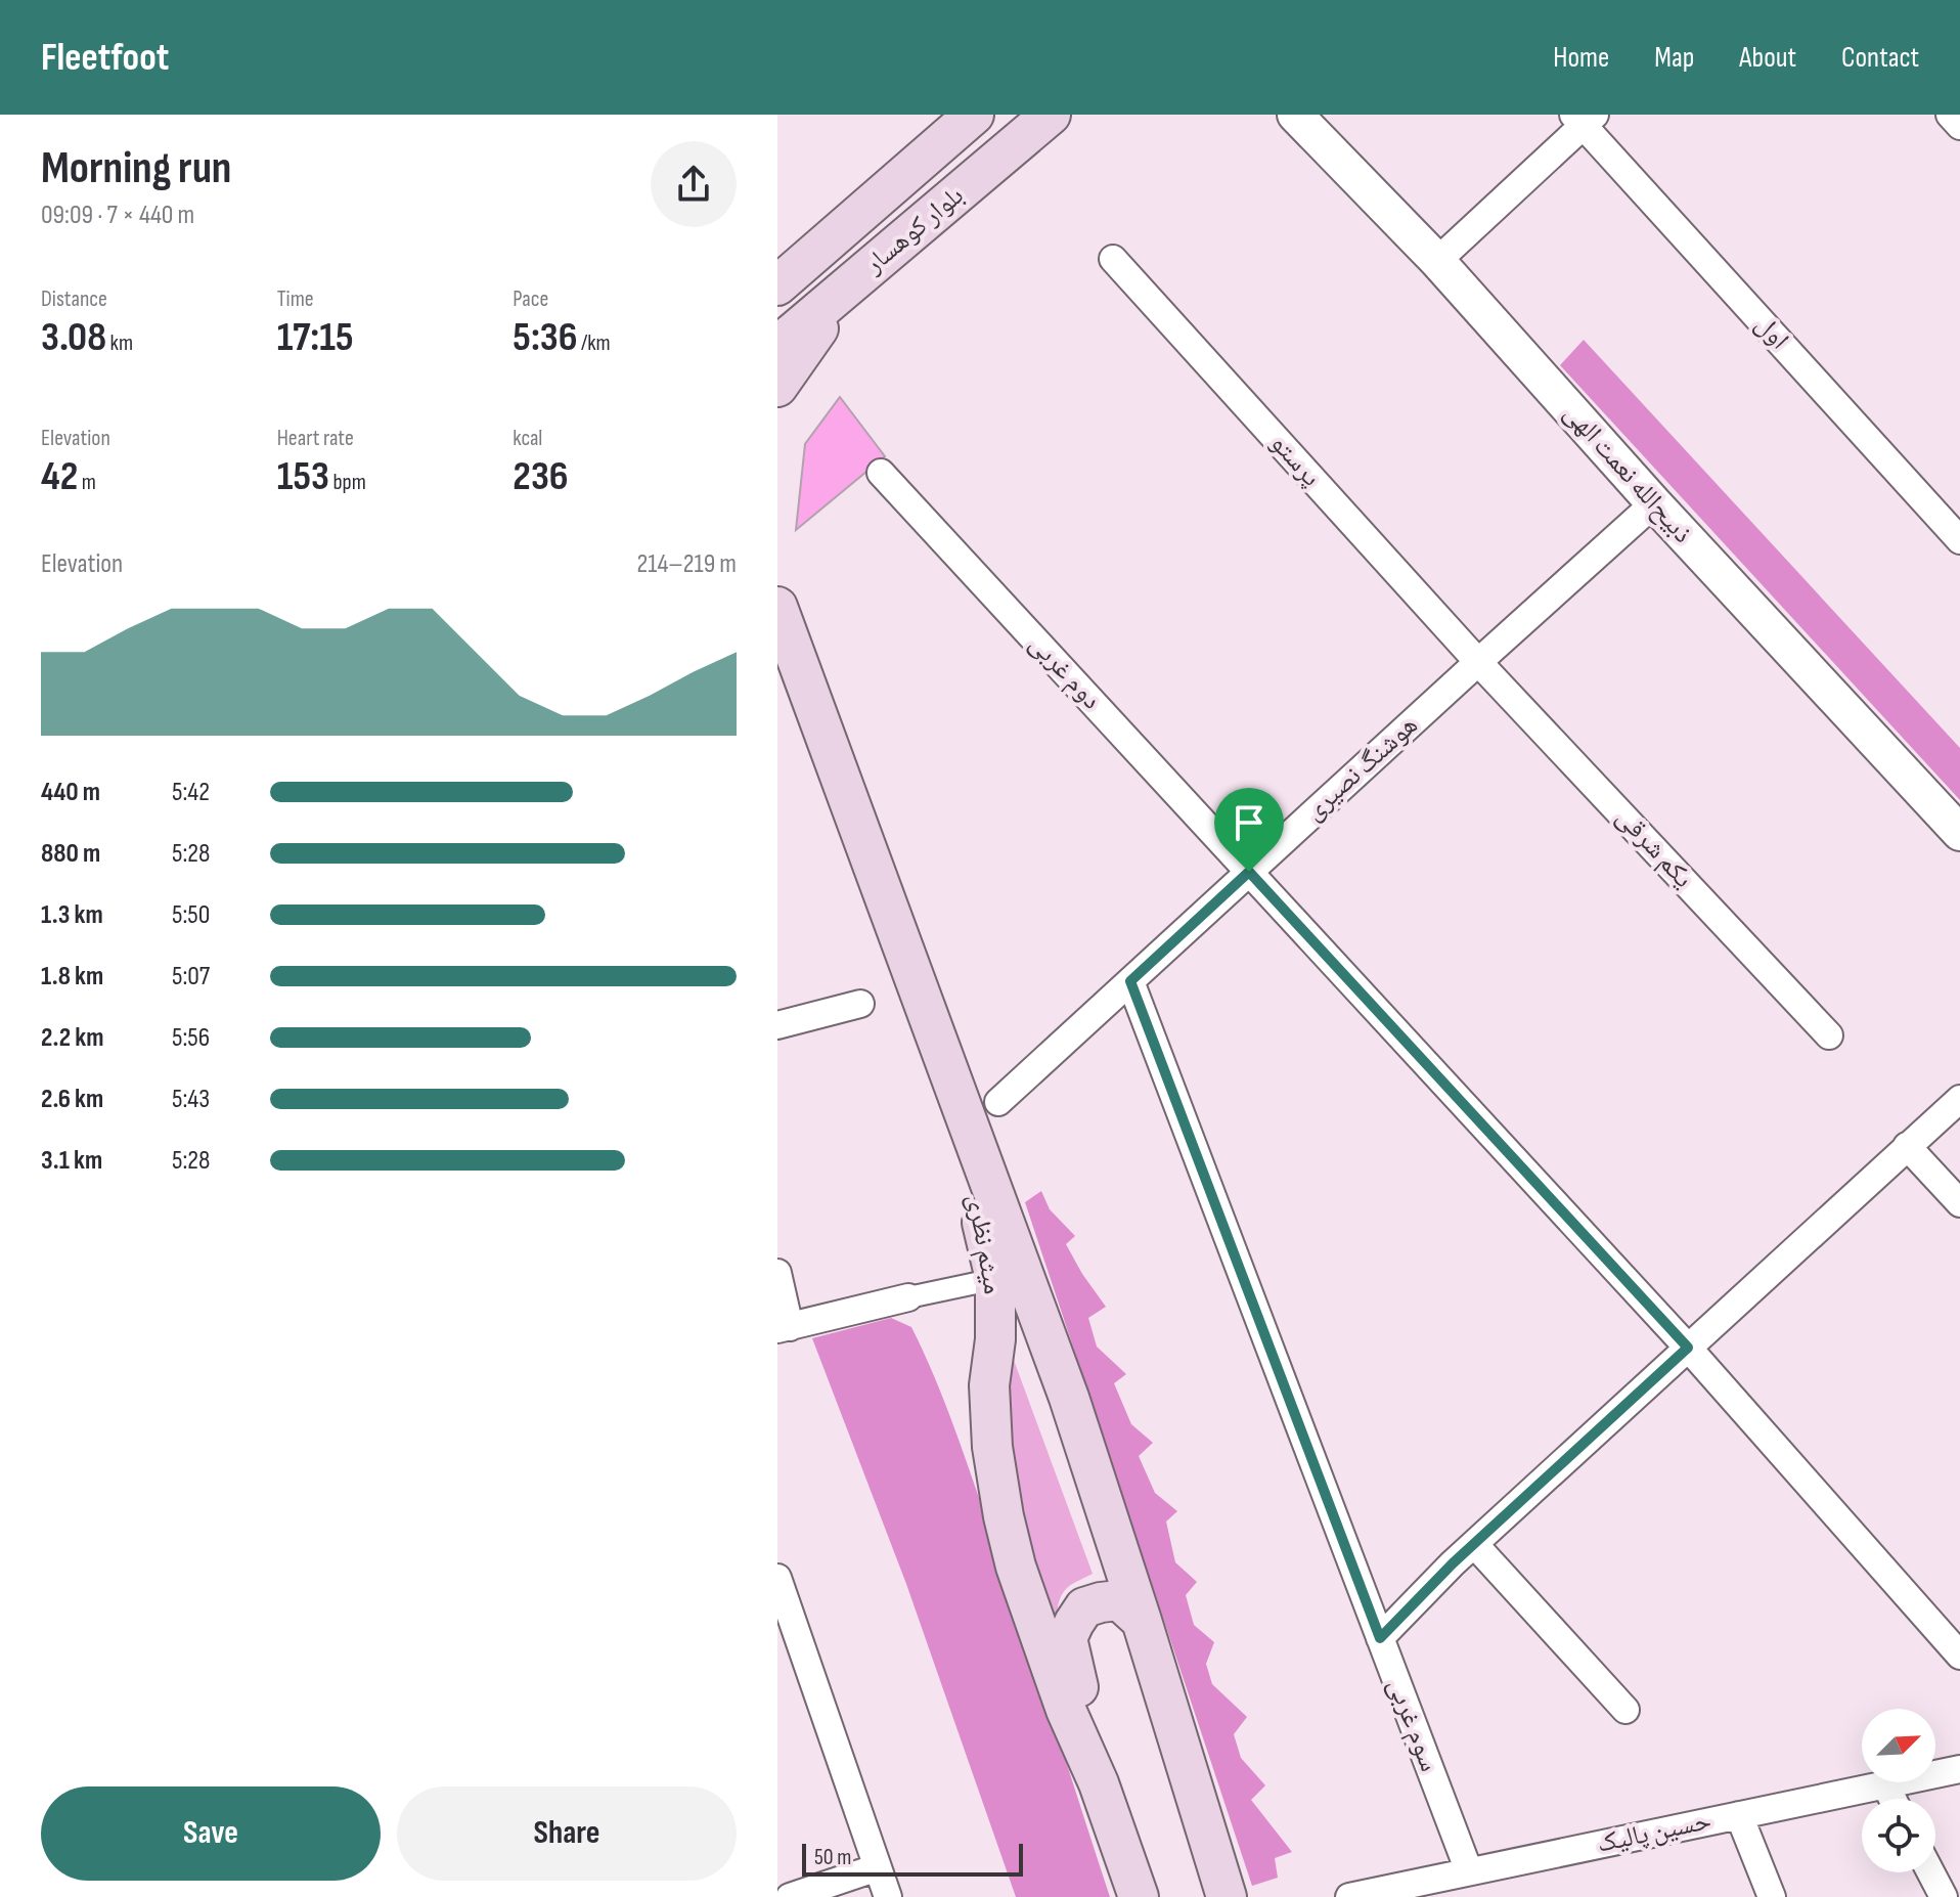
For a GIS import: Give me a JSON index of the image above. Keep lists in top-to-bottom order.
{
  "streets": {
    "main road": ["بلوار کوهسار", "میثم نظری"],
    "street": [
      "اول",
      "پرستو",
      "ذبیح‌الله نعمت الهی",
      "دوم غربی",
      "هوشنگ نصیری",
      "یکم شرقی",
      "سوم غربی",
      "حسین پالیک"
    ]
  },
  "crossings": [
    ["پرستو", "هوشنگ نصیری"],
    ["پرستو", "یکم شرقی"],
    ["ذبیح‌الله نعمت الهی", "هوشنگ نصیری"],
    ["دوم غربی", "هوشنگ نصیری"],
    ["هوشنگ نصیری", "یکم شرقی"],
    ["هوشنگ نصیری", "سوم غربی"],
    ["سوم غربی", "حسین پالیک"]
  ],
  "scale_bar": "50 m",
  "north": "top right",
  "page": {
    "header": "Fleetfoot",
    "nav": [
      "Home",
      "Map",
      "About",
      "Contact"
    ],
    "heading": ["Morning run", "09:09 · 7 × 440 m"],
    "stats": [
      ["Distance", "3.08 km"],
      ["Time", "17:15"],
      ["Pace", "5:36 /km"],
      ["Elevation", "42 m"],
      ["Heart rate", "153 bpm"],
      ["kcal", "236"]
    ],
    "chart": ["Elevation", "214–219 m"],
    "list": [
      {
        "name": "440 m",
        "note": "5:42"
      },
      {
        "name": "880 m",
        "note": "5:28"
      },
      {
        "name": "1.3 km",
        "note": "5:50"
      },
      {
        "name": "1.8 km",
        "note": "5:07"
      },
      {
        "name": "2.2 km",
        "note": "5:56"
      },
      {
        "name": "2.6 km",
        "note": "5:43"
      },
      {
        "name": "3.1 km",
        "note": "5:28"
      }
    ],
    "buttons": ["Save", "Share"],
    "scale": "50 m"
  }
}
